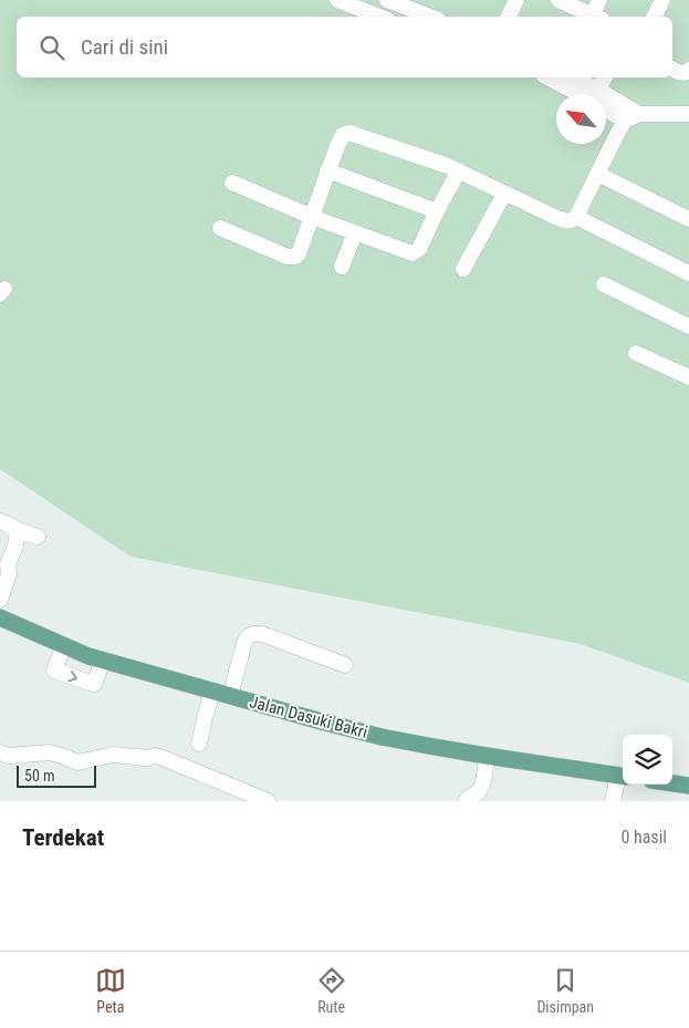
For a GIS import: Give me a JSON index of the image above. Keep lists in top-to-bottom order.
{
  "streets": {
    "main road": ["Jalan Dasuki Bakri"]
  },
  "scale_bar": "50 m",
  "north": "top left",
  "page": {
    "search": "Cari di sini",
    "scale": "50 m",
    "heading": ["Terdekat", "0 hasil"],
    "nav": ["Peta", "Rute", "Disimpan"]
  }
}
